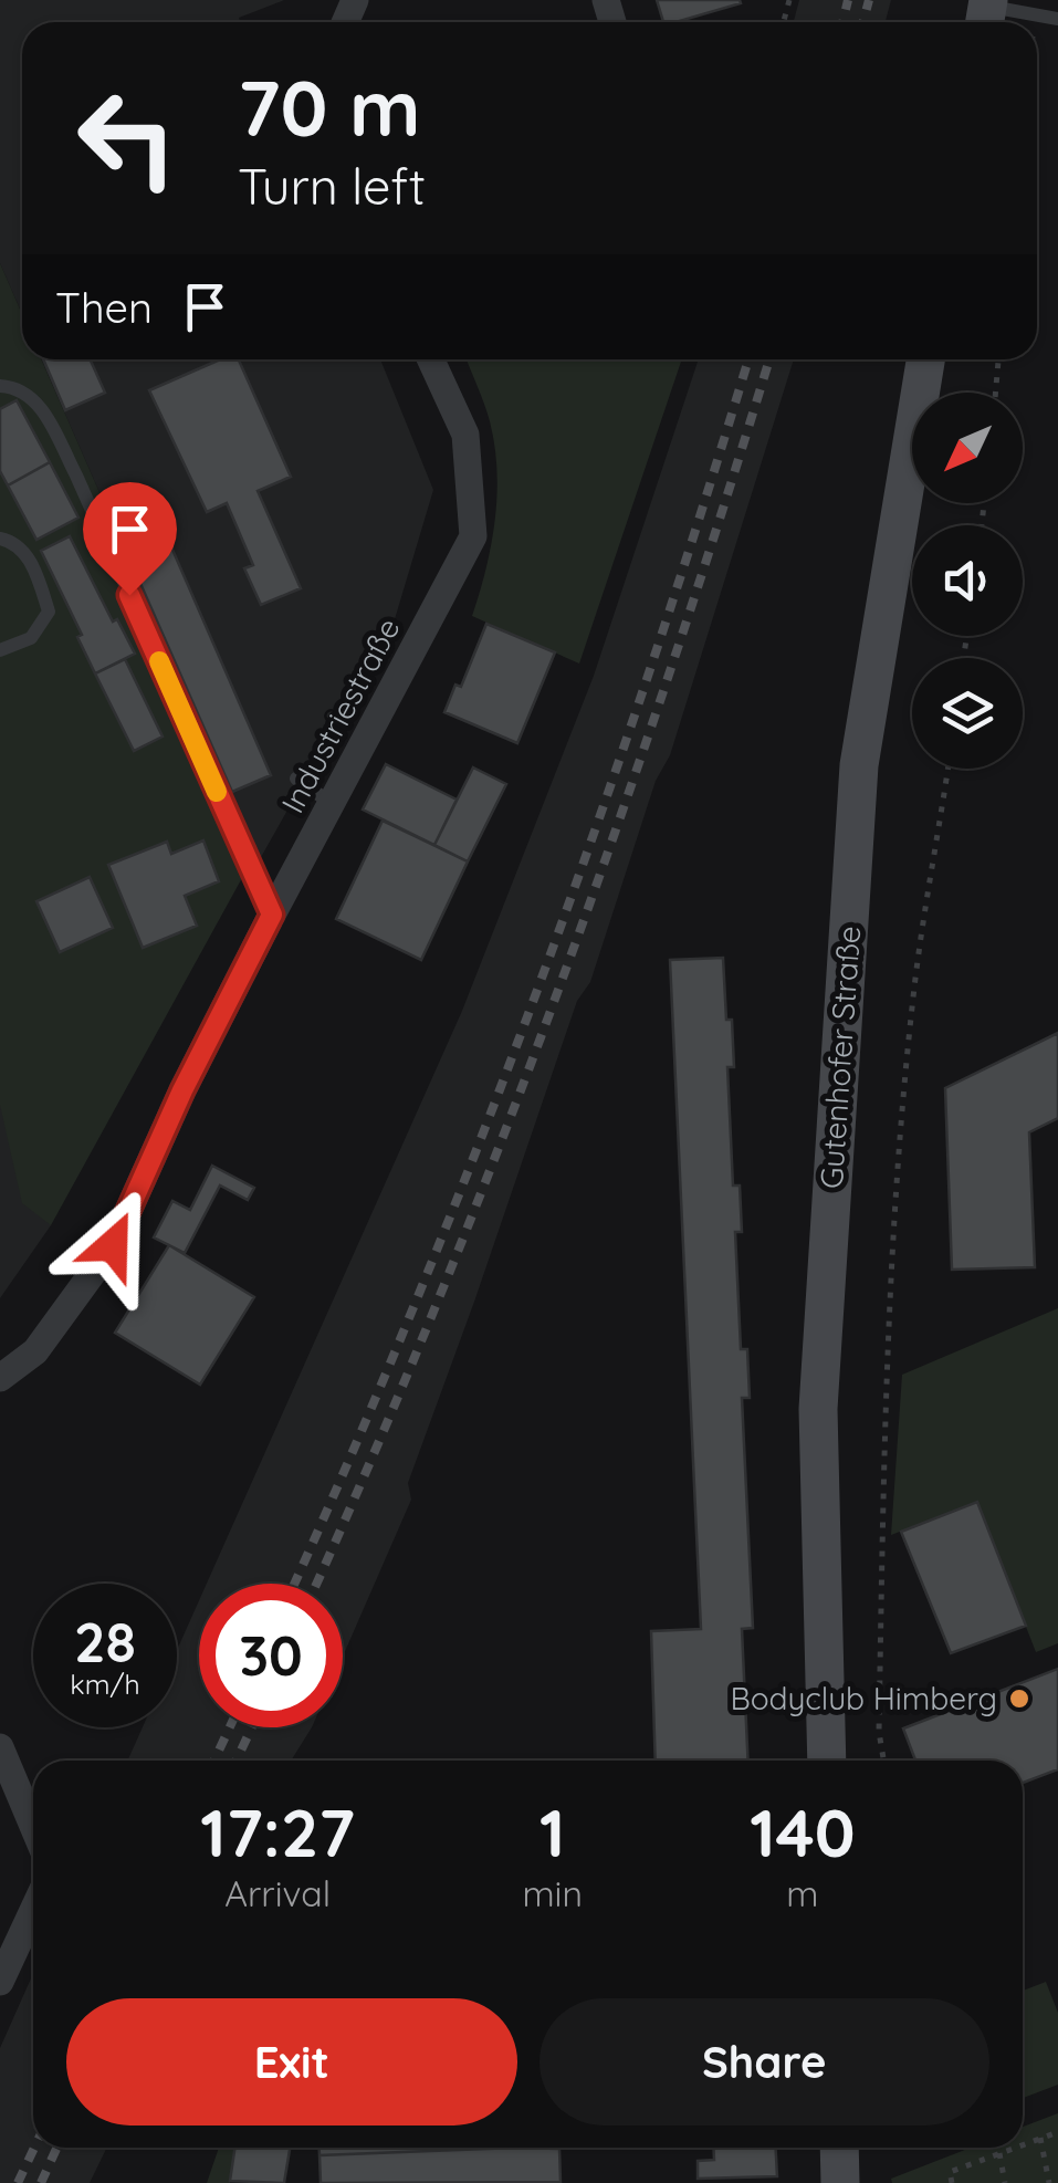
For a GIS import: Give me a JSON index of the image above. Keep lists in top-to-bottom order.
{
  "streets": {
    "street": ["Industriestraße", "Gutenhofer Straße"]
  },
  "places": ["Bodyclub Himberg"],
  "north": "bottom left",
  "page": {
    "turn": ["70 m", "Turn left"],
    "then": "Then",
    "speed": "28 km/h",
    "limit": "30",
    "eta": [
      "17:27",
      "Arrival",
      "1",
      "min",
      "140",
      "m"
    ],
    "buttons": ["Exit", "Share"]
  }
}
